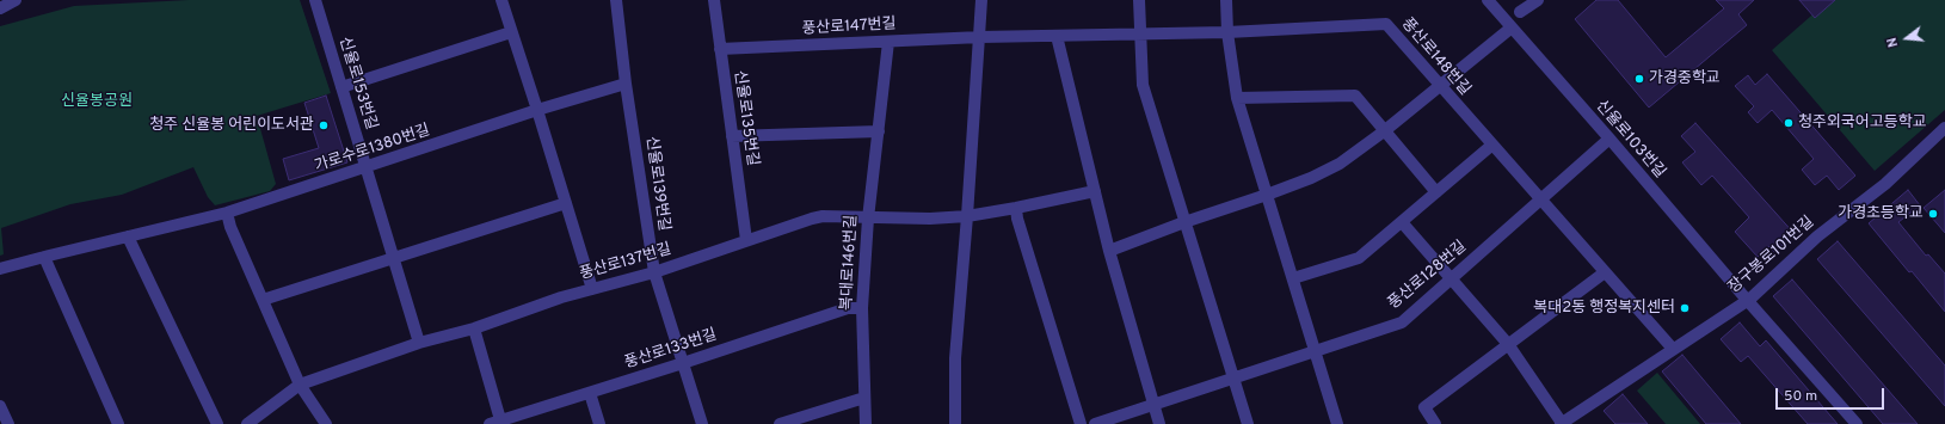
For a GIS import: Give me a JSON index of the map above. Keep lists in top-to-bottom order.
{
  "streets": {
    "street": [
      "풍산로147번길",
      "풍산로148번길",
      "신율로153번길",
      "신율로135번길",
      "신율로103번길",
      "가로수로1380번길",
      "신율로139번길",
      "장구봉로101번길",
      "풍산로137번길",
      "복대로146번길",
      "풍산로128번길",
      "풍산로133번길"
    ]
  },
  "crossings": [
    ["풍산로147번길", "풍산로148번길"],
    ["풍산로147번길", "신율로135번길"],
    ["풍산로147번길", "복대로146번길"],
    ["풍산로148번길", "장구봉로101번길"],
    ["풍산로148번길", "풍산로128번길"],
    ["신율로153번길", "가로수로1380번길"],
    ["신율로153번길", "풍산로137번길"],
    ["신율로135번길", "풍산로137번길"],
    ["신율로103번길", "장구봉로101번길"],
    ["신율로103번길", "풍산로128번길"],
    ["가로수로1380번길", "신율로139번길"],
    ["신율로139번길", "풍산로137번길"],
    ["신율로139번길", "풍산로133번길"],
    ["풍산로137번길", "복대로146번길"],
    ["복대로146번길", "풍산로133번길"]
  ],
  "parks": ["신율봉공원"],
  "places": [
    "가경중학교",
    "청주외국어고등학교",
    "청주 신율봉 어린이도서관",
    "가경초등학교",
    "복대2동 행정복지센터"
  ],
  "scale_bar": "50 m",
  "north": "left"
}
